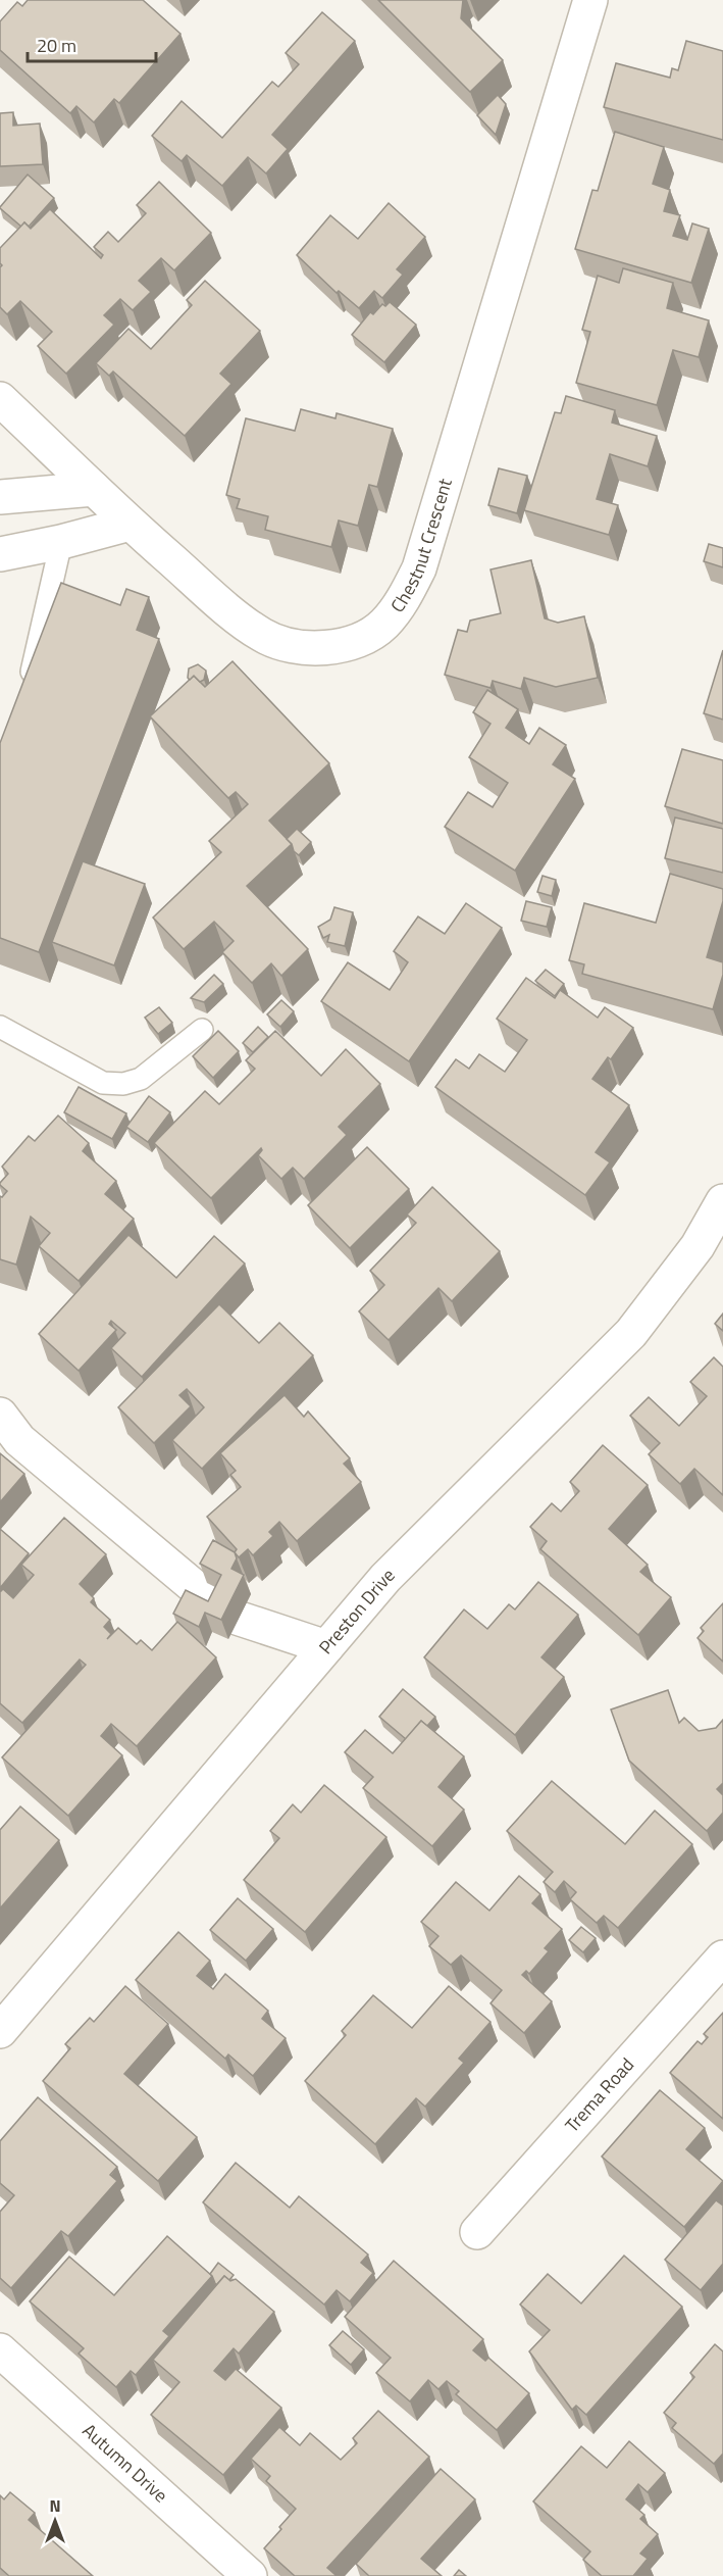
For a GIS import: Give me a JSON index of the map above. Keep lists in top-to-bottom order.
{
  "streets": {
    "street": [
      "Chestnut Crescent",
      "Preston Drive",
      "Trema Road",
      "Autumn Drive"
    ]
  },
  "scale_bar": "20 m",
  "north": "top"
}
